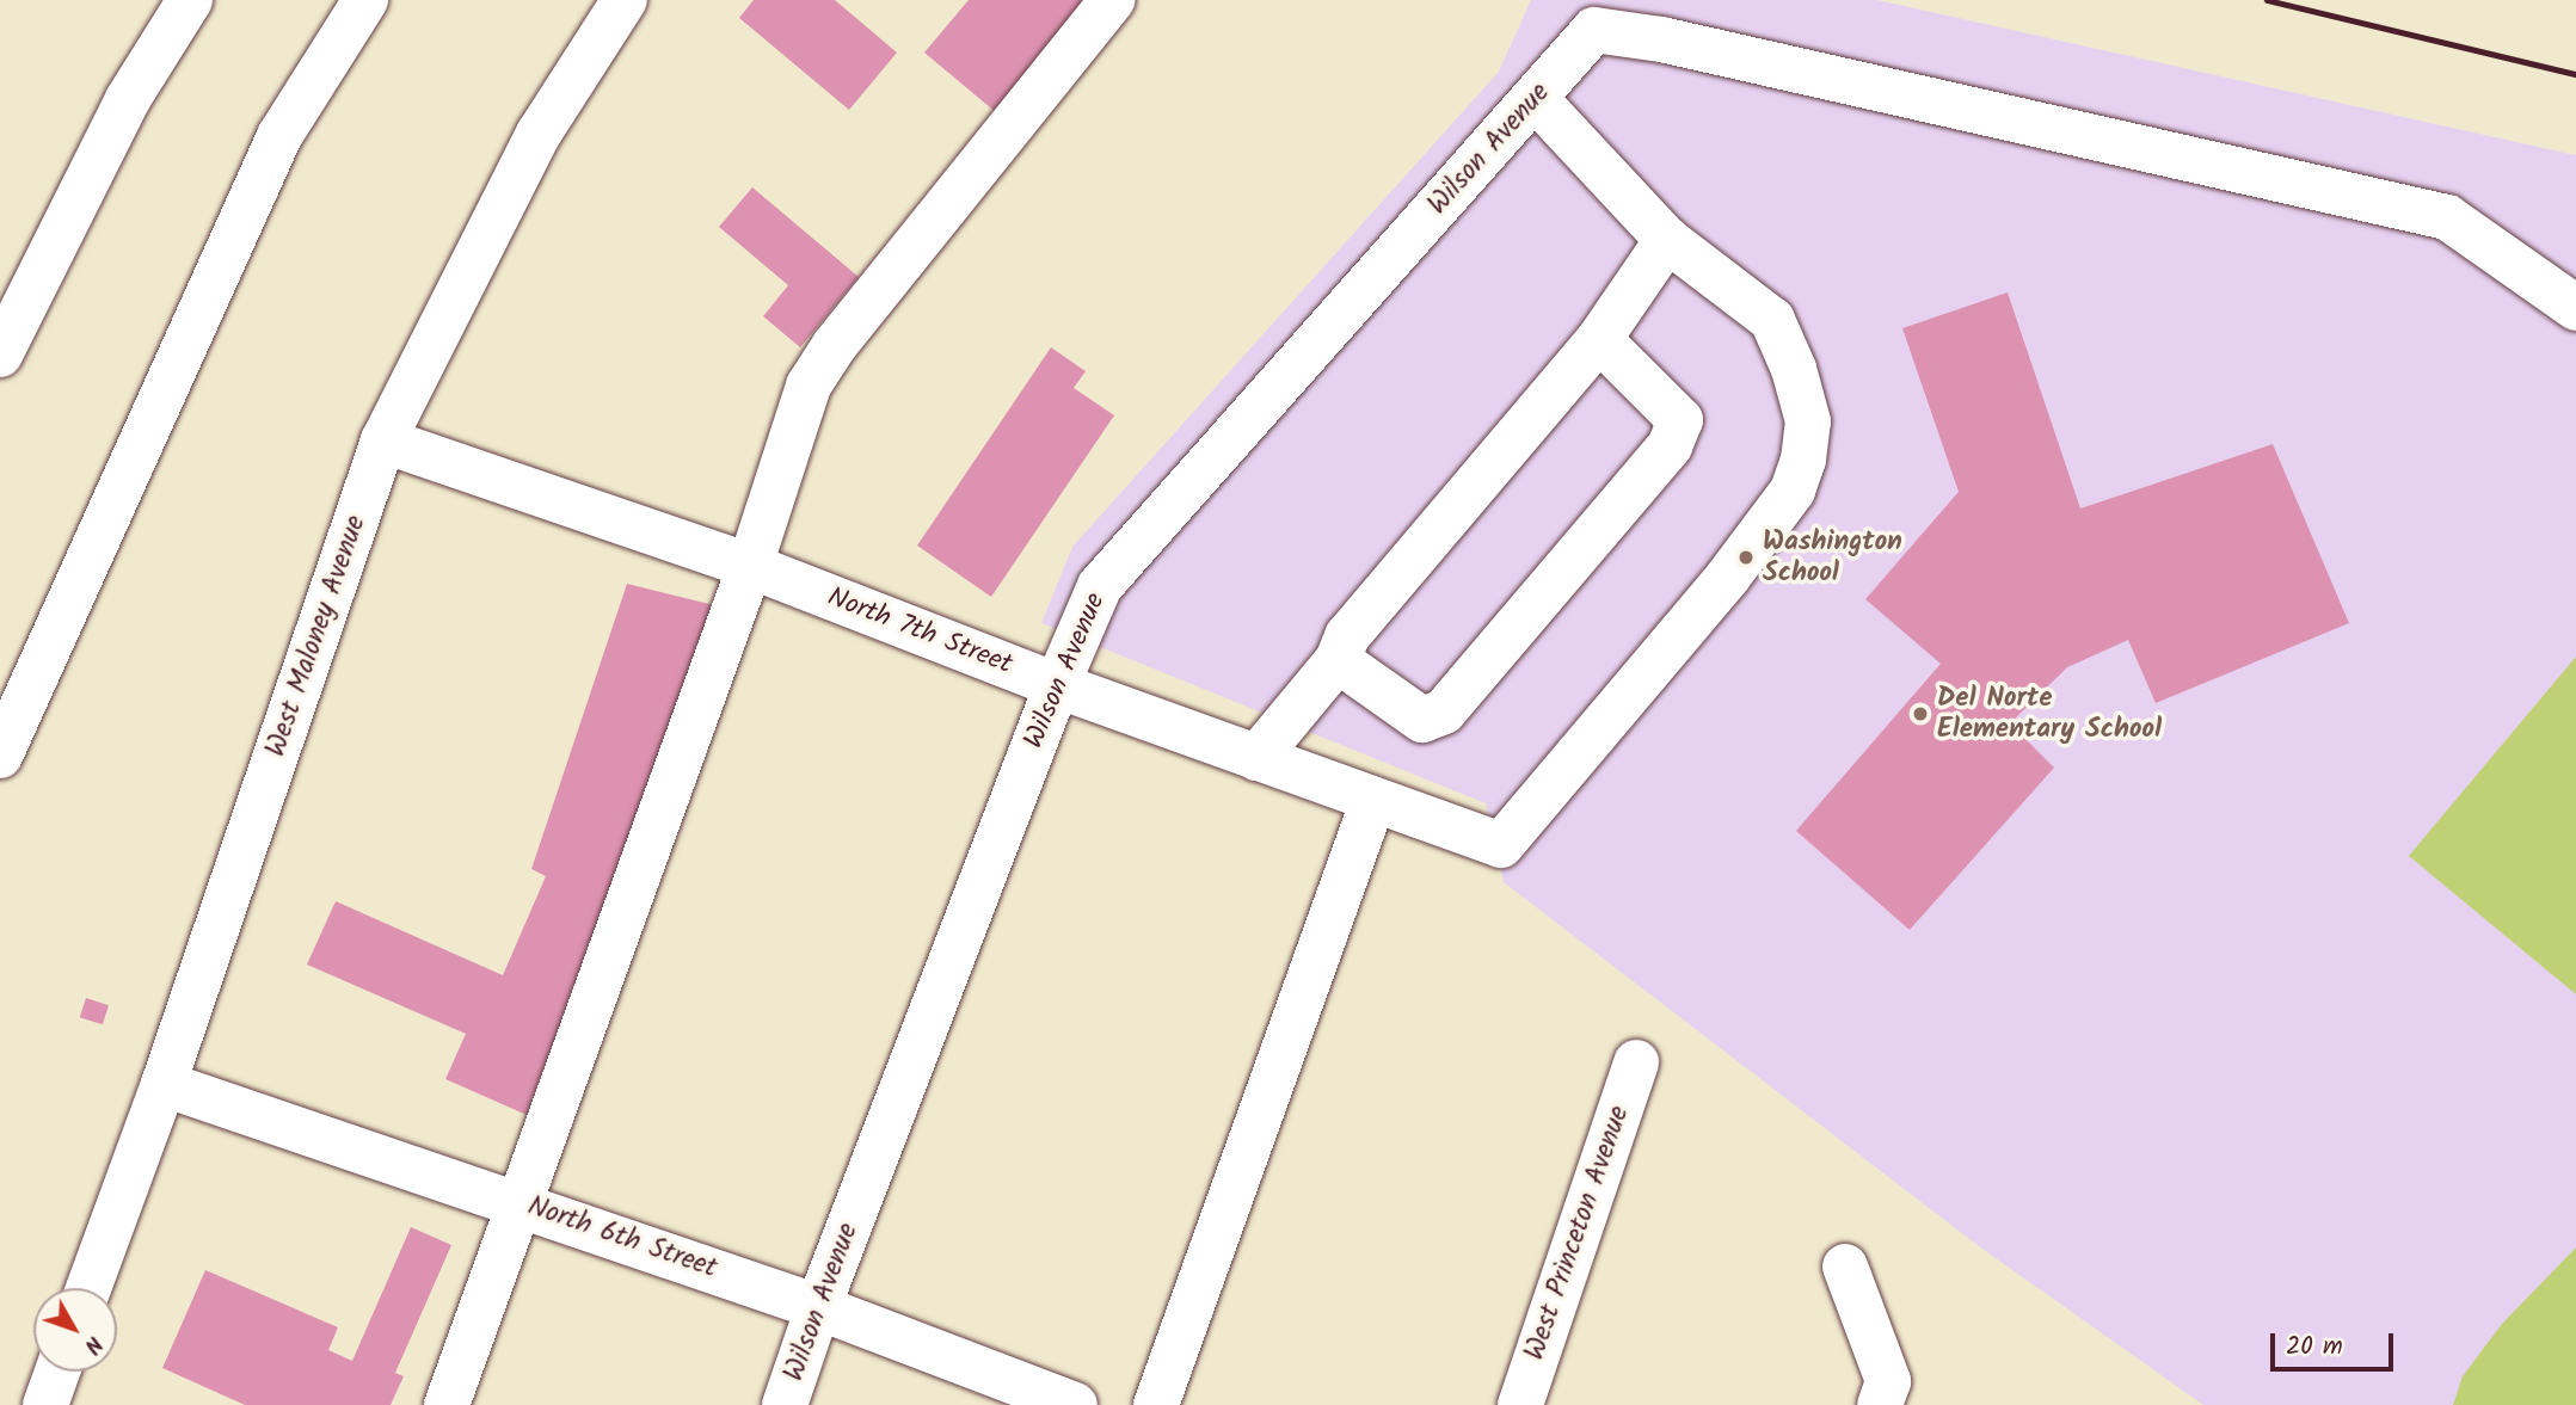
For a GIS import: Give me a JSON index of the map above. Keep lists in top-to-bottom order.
{
  "streets": {
    "main road": [
      "Wilson Avenue",
      "North 7th Street",
      "West Maloney Avenue",
      "West Princeton Avenue",
      "North 6th Street"
    ]
  },
  "crossings": [
    ["Wilson Avenue", "North 7th Street"],
    ["Wilson Avenue", "North 6th Street"],
    ["North 7th Street", "West Maloney Avenue"],
    ["West Maloney Avenue", "North 6th Street"]
  ],
  "places": ["Washington School", "Del Norte Elementary School"],
  "scale_bar": "20 m",
  "north": "bottom right"
}
